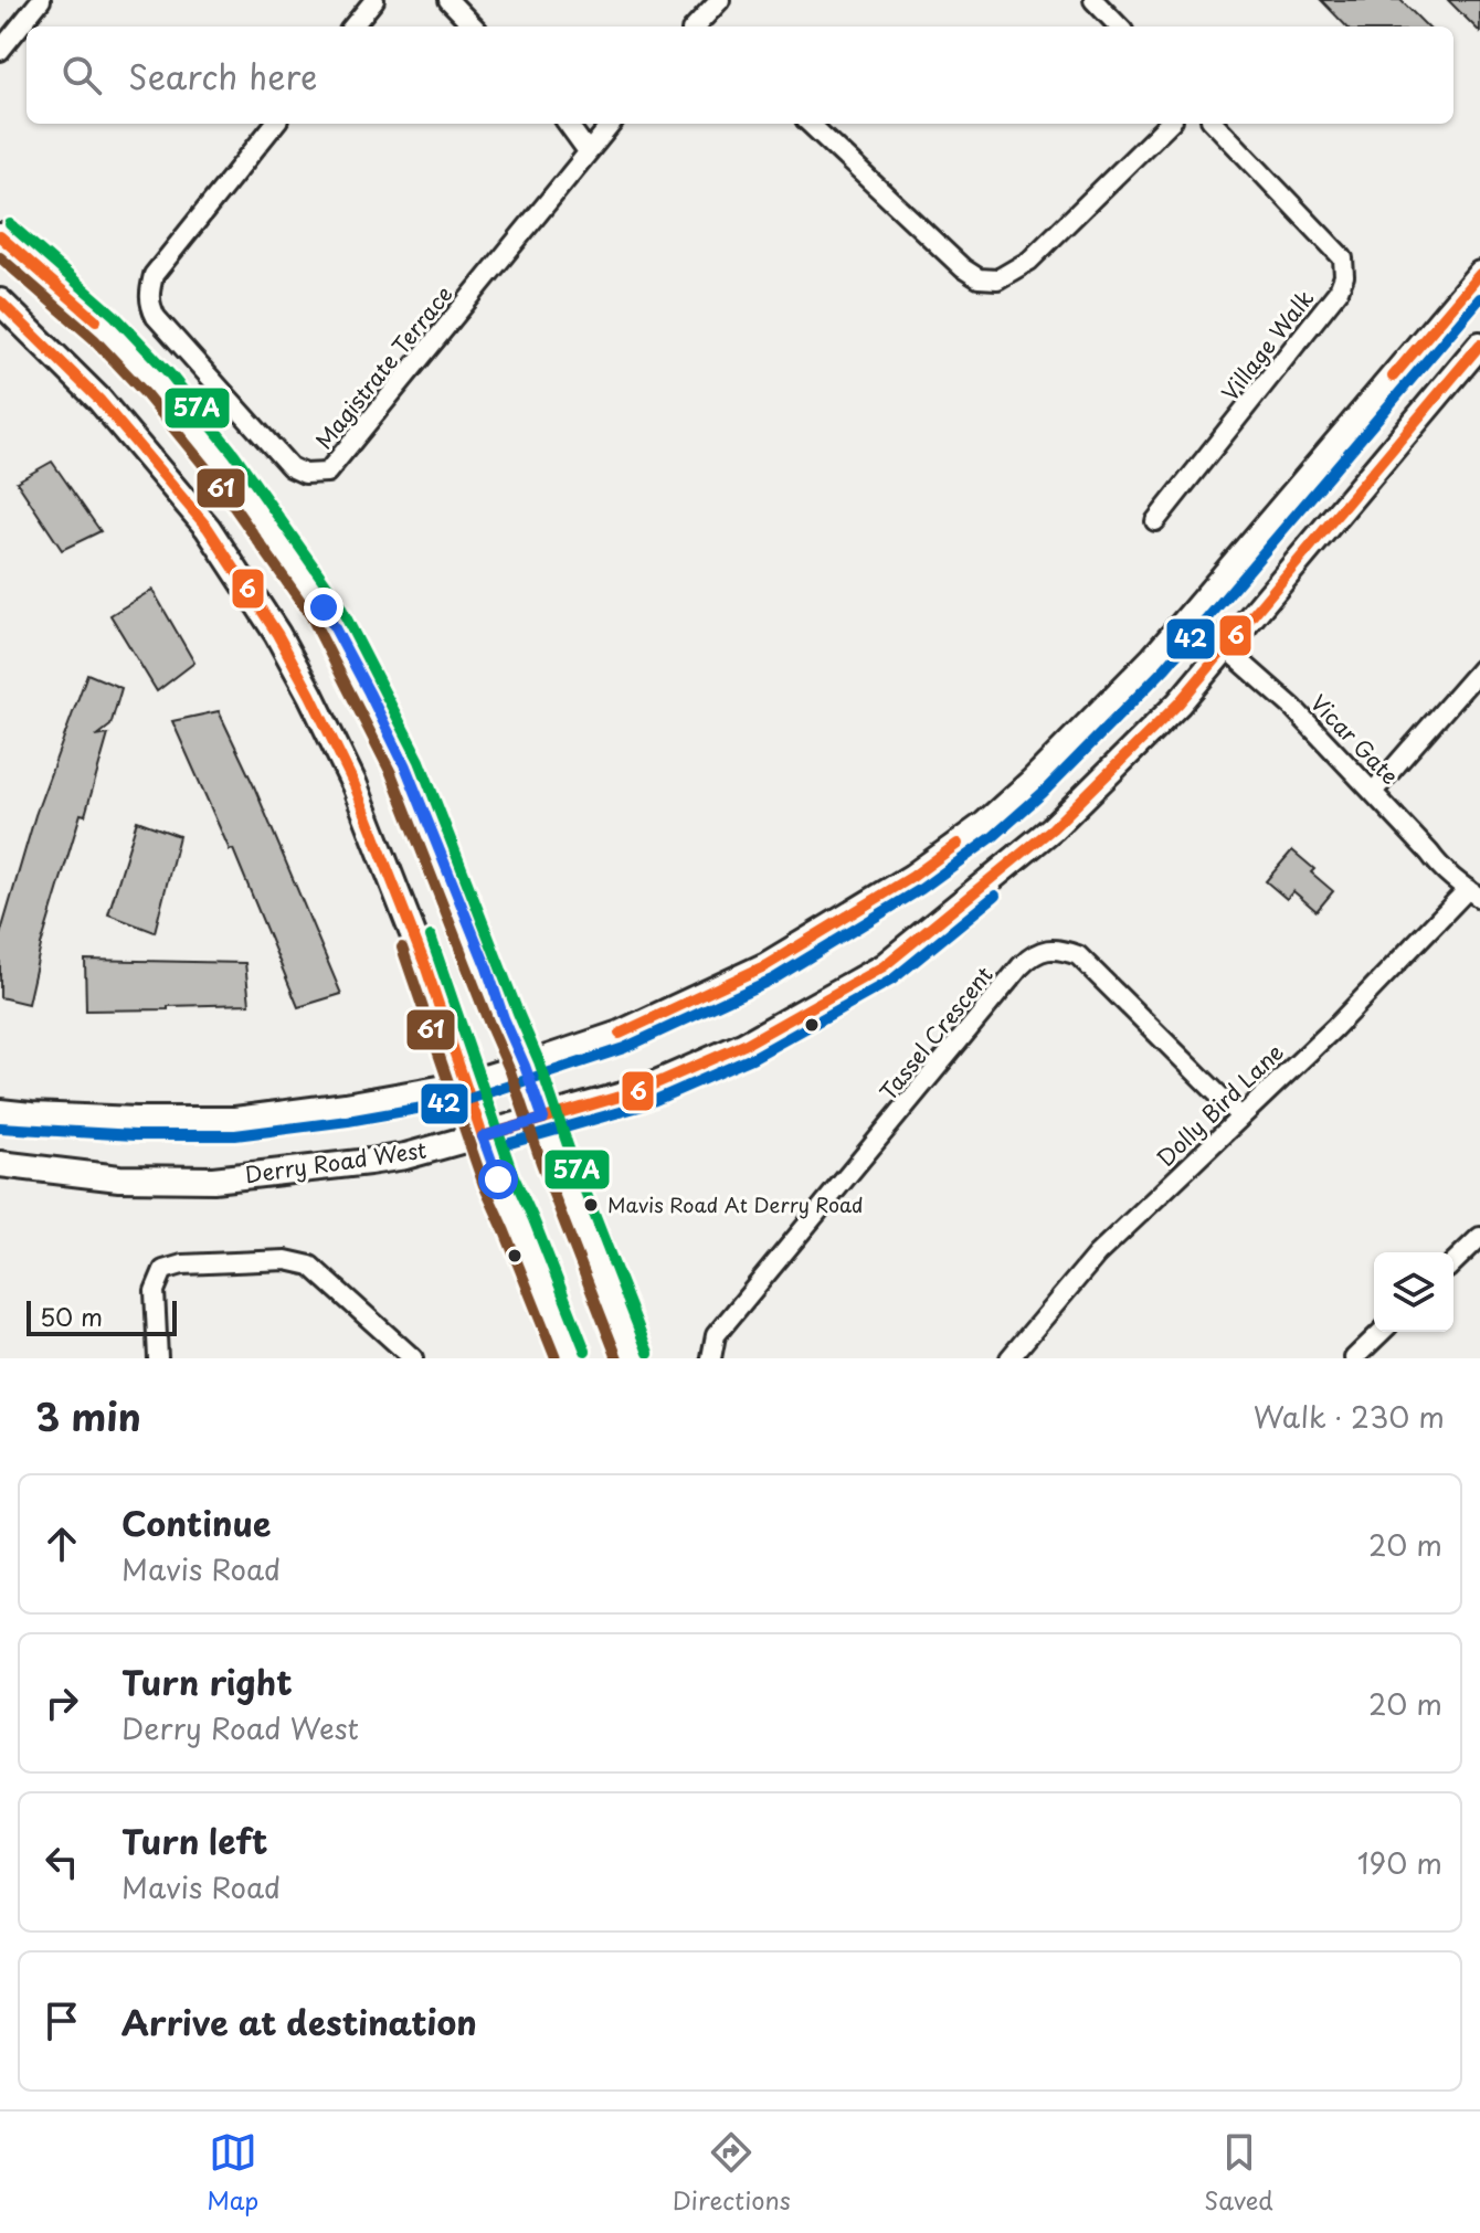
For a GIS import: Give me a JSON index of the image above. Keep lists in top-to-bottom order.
{
  "streets": {
    "main road": ["Derry Road West"],
    "street": [
      "Village Walk",
      "Magistrate Terrace",
      "Vicar Gate",
      "Tassel Crescent",
      "Dolly Bird Lane"
    ]
  },
  "crossings": [
    ["Vicar Gate", "Dolly Bird Lane"],
    ["Vicar Gate", "Derry Road West"],
    ["Tassel Crescent", "Dolly Bird Lane"]
  ],
  "places": ["Mavis Road At Derry Road"],
  "lines": [
    "transit line 57A",
    "transit line 6",
    "transit line 61",
    "transit line 42"
  ],
  "scale_bar": "50 m",
  "page": {
    "search": "Search here",
    "scale": "50 m",
    "heading": ["3 min", "Walk · 230 m"],
    "list": [
      ["Continue", "Mavis Road", "20 m"],
      ["Turn right", "Derry Road West", "20 m"],
      ["Turn left", "Mavis Road", "190 m"],
      "Arrive at destination"
    ],
    "nav": ["Map", "Directions", "Saved"]
  }
}
